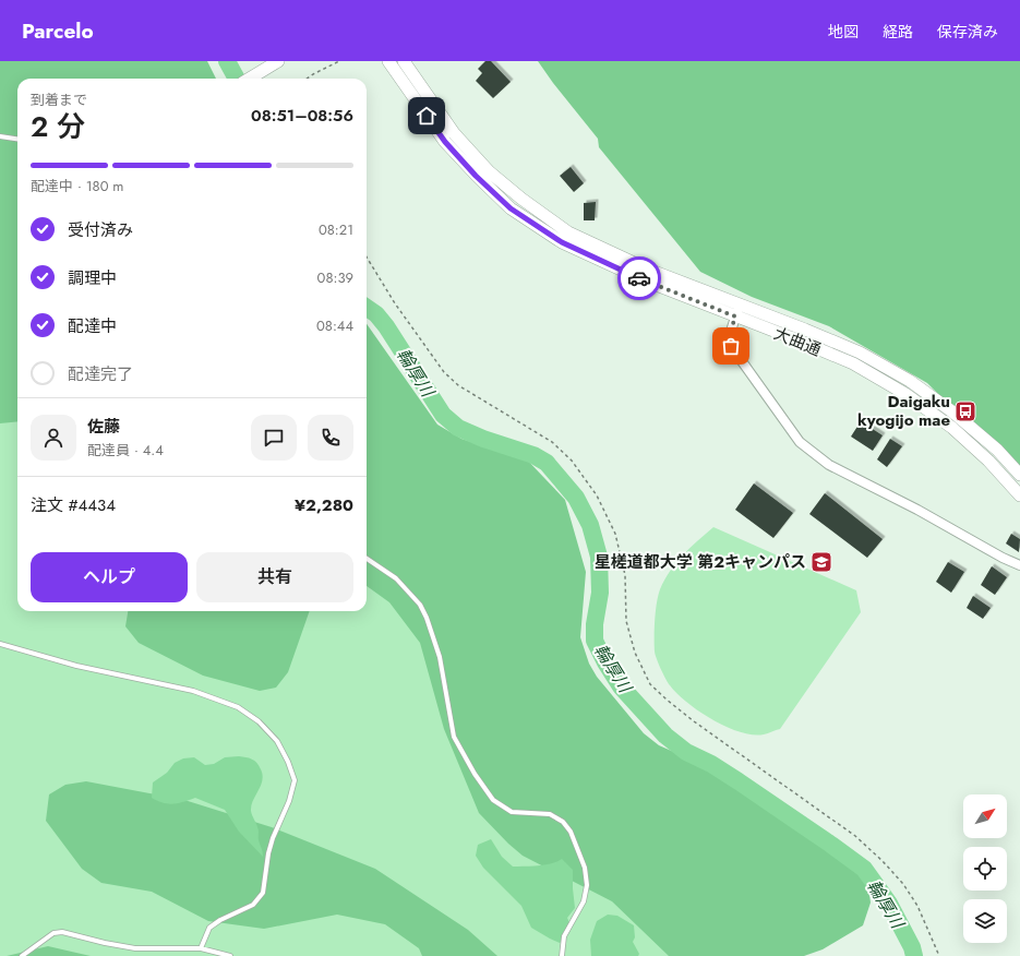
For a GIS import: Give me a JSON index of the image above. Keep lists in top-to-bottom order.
{
  "streets": {
    "main road": ["大曲通"]
  },
  "water": ["輪厚川"],
  "places": {
    "bus stop": ["Daigaku kyogijo mae"],
    "school or university": ["星槎道都大学 第2キャンパス"]
  },
  "north": "top right",
  "page": {
    "header": "Parcelo",
    "nav": ["地図", "経路", "保存済み"],
    "heading": ["2 分", "到着まで", "08:51–08:56"],
    "panel": [
      "佐藤",
      "配達員 · 4.4",
      "注文 #4434",
      "¥2,280"
    ],
    "bar": "配達中 · 180 m",
    "list": [
      ["受付済み", "08:21"],
      ["調理中", "08:39"],
      ["配達中", "08:44"],
      "配達完了"
    ],
    "buttons": ["ヘルプ", "共有"]
  }
}
